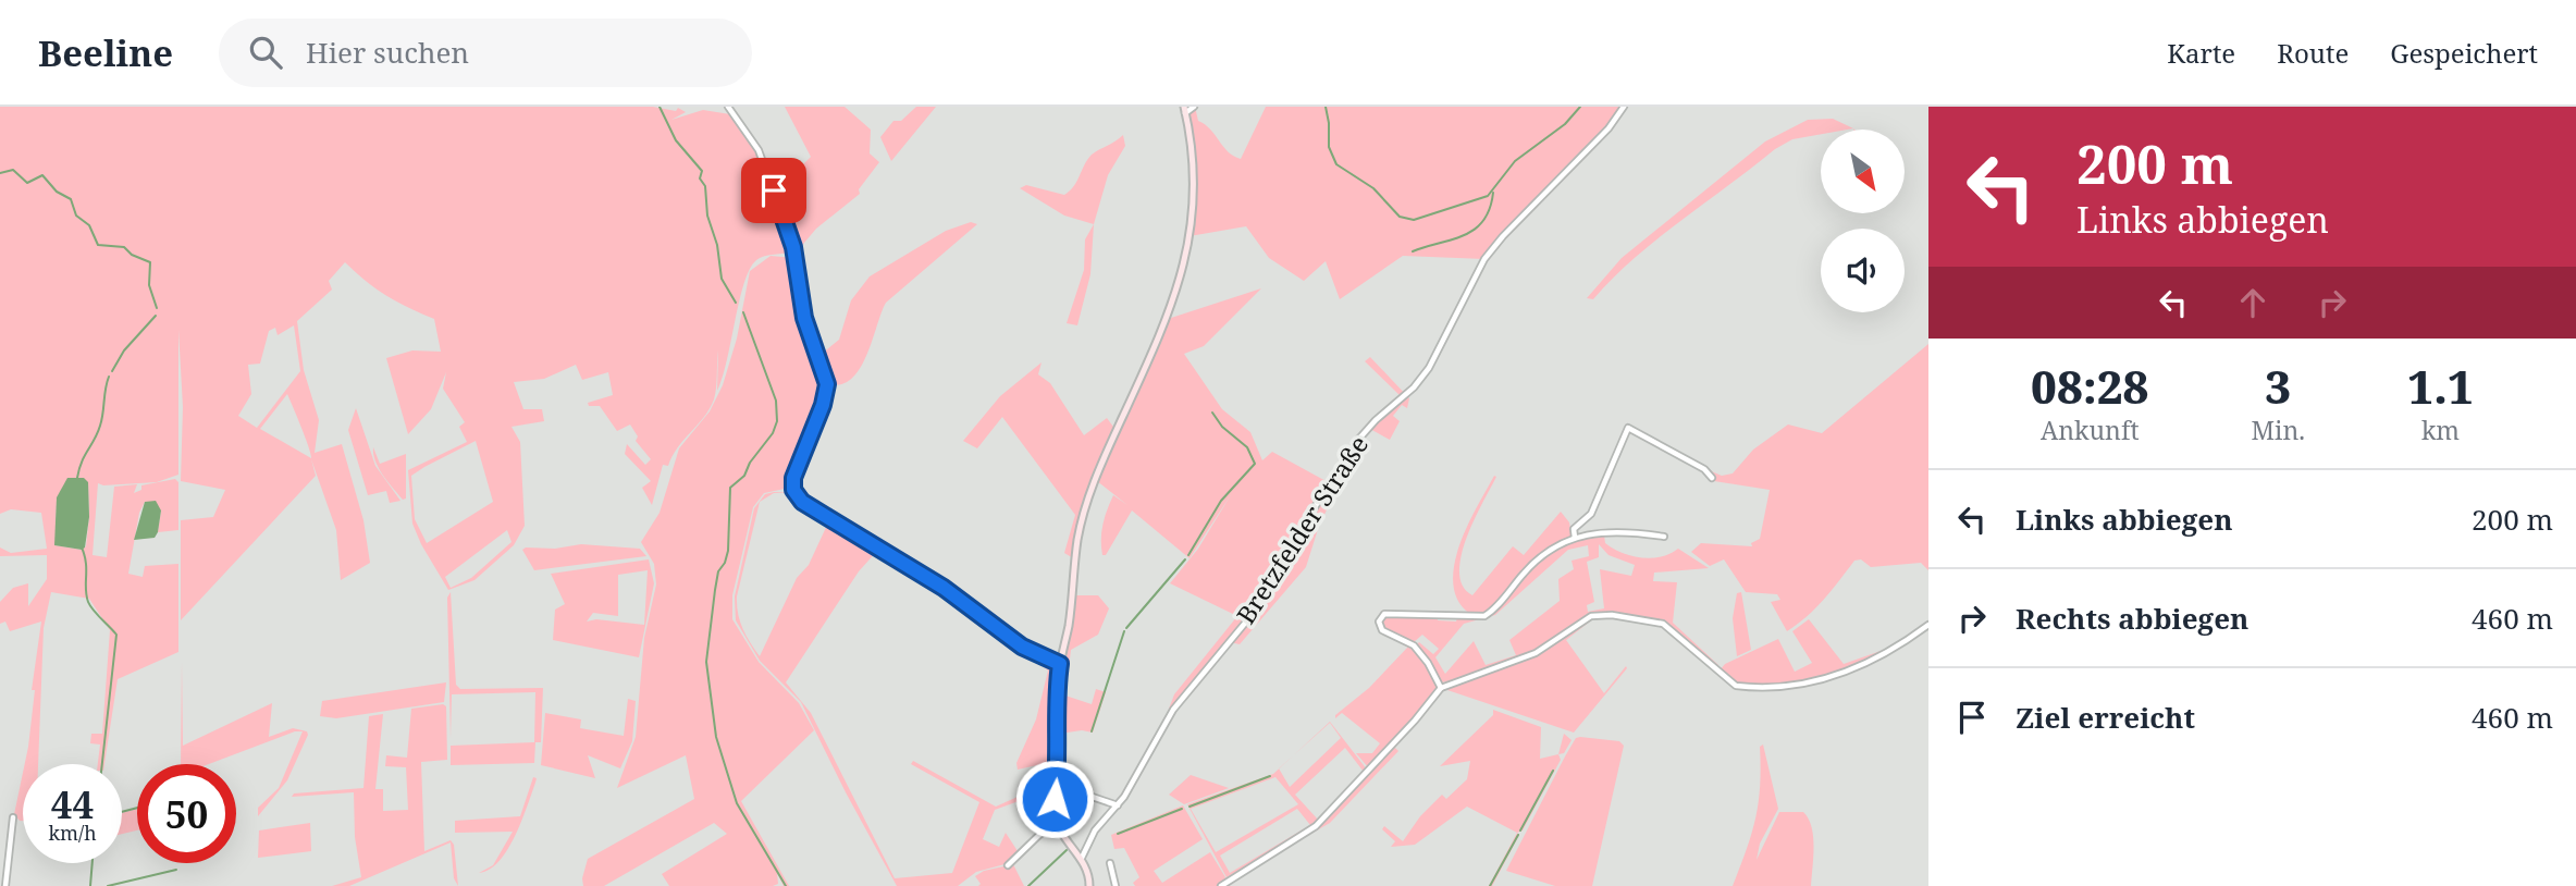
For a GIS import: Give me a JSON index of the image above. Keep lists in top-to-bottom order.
{
  "streets": {
    "street": ["Bretzfelder Straße"]
  },
  "north": "bottom right",
  "page": {
    "header": "Beeline",
    "search": "Hier suchen",
    "nav": ["Karte", "Route", "Gespeichert"],
    "turn": ["200 m", "Links abbiegen"],
    "eta": [
      "08:28",
      "Ankunft",
      "3",
      "Min.",
      "1.1",
      "km"
    ],
    "list": [
      {
        "name": "Links abbiegen",
        "value": "200 m"
      },
      {
        "name": "Rechts abbiegen",
        "value": "460 m"
      },
      {
        "name": "Ziel erreicht",
        "value": "460 m"
      }
    ],
    "speed": "44 km/h",
    "limit": "50"
  }
}
